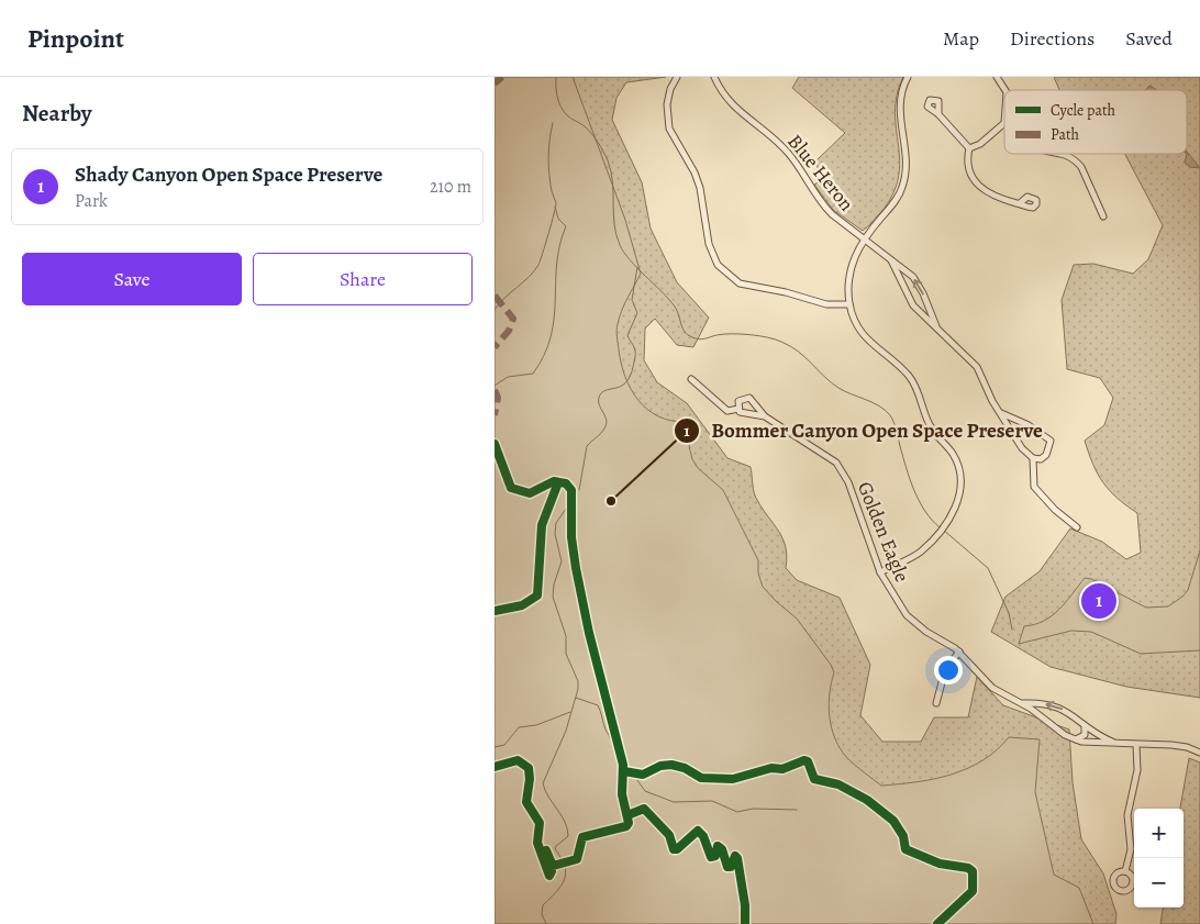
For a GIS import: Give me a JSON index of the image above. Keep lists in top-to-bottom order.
{
  "streets": {
    "street": ["Blue Heron", "Golden Eagle"]
  },
  "places": ["Bommer Canyon Open Space Preserve"],
  "legend": ["Cycle path", "Path"],
  "page": {
    "header": "Pinpoint",
    "nav": ["Map", "Directions", "Saved"],
    "heading": "Nearby",
    "list": [
      {
        "mark": "1",
        "name": "Shady Canyon Open Space Preserve",
        "note": "Park",
        "value": "210 m"
      }
    ],
    "buttons": ["Save", "Share"],
    "pins": "1",
    "map_buttons": ["+", "−"]
  }
}
